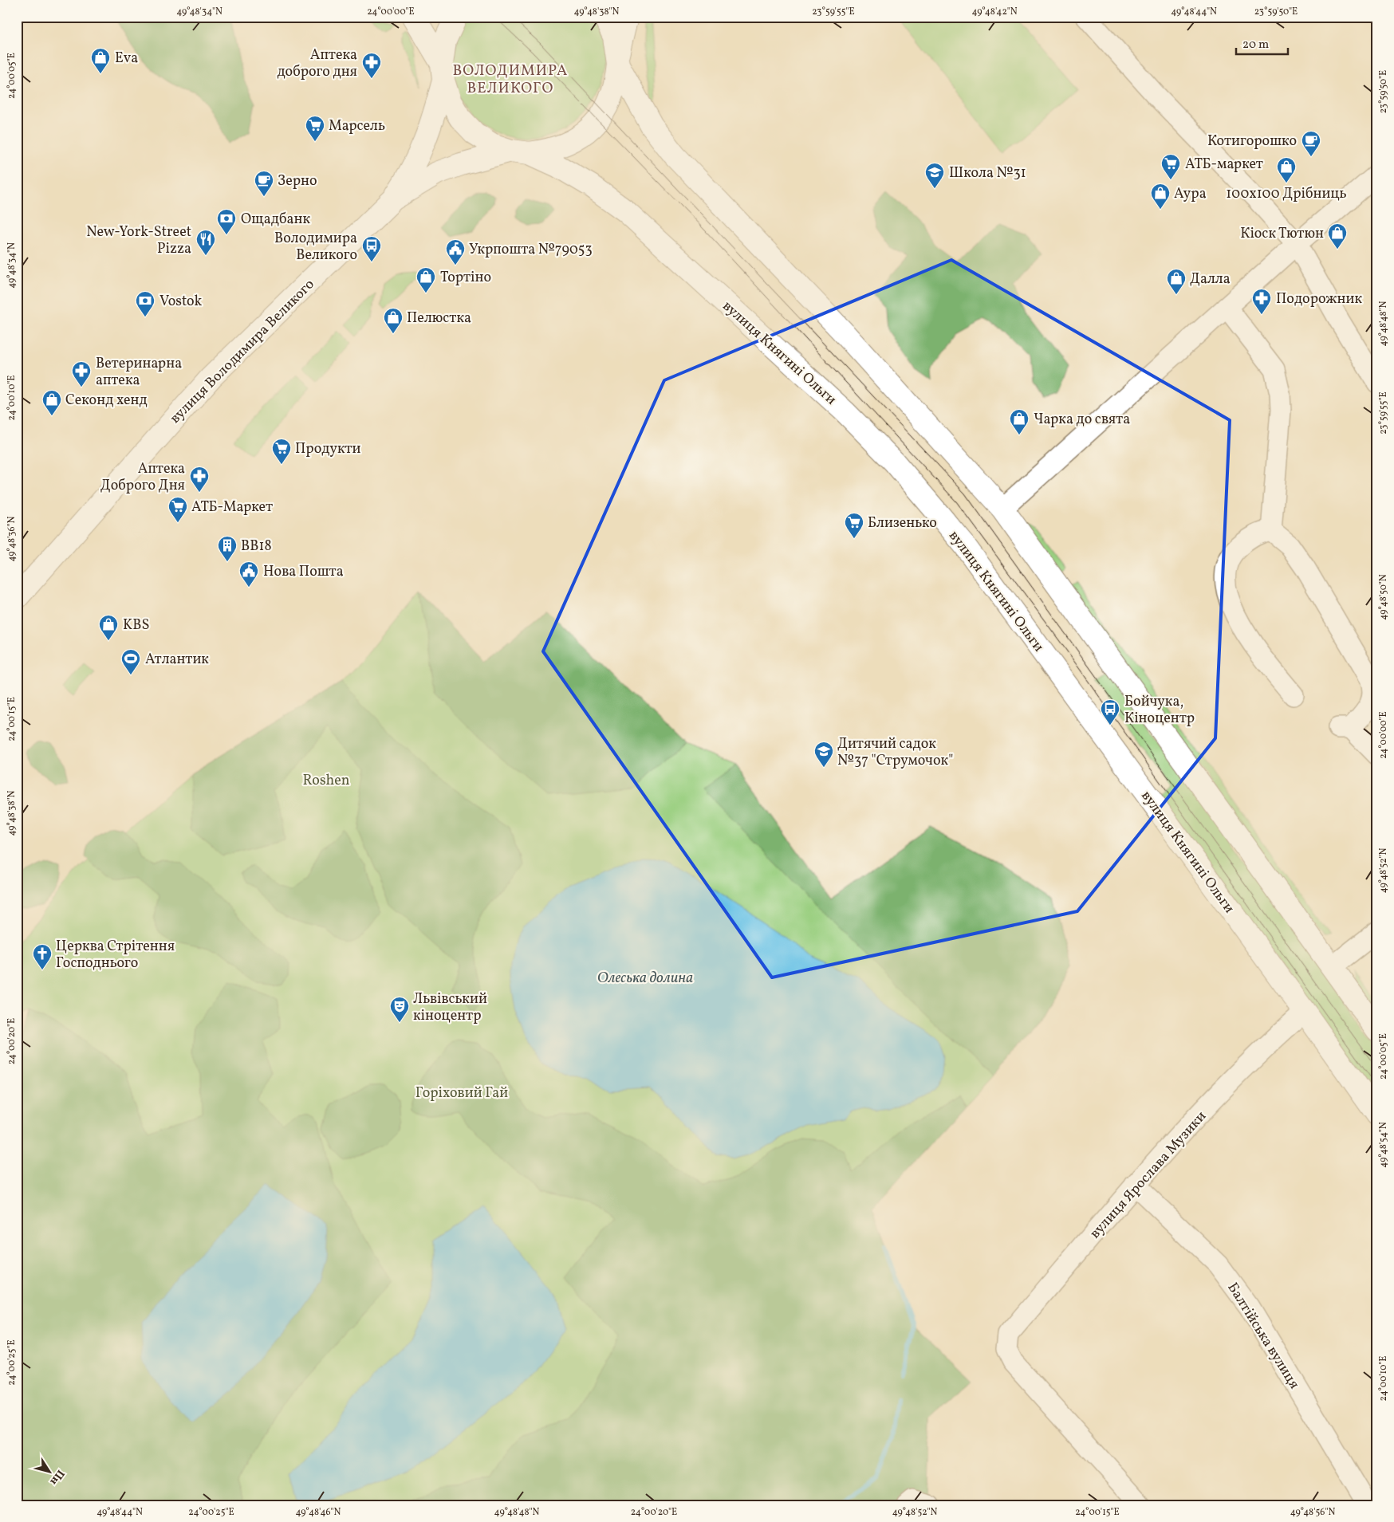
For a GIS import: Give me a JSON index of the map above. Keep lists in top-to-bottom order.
{
  "streets": {
    "main road": ["вулиця Володимира Великого", "вулиця Княгині Ольги"],
    "street": ["вулиця Ярослава Музики", "Балтійська вулиця"]
  },
  "crossings": [
    ["вулиця Володимира Великого", "вулиця Княгині Ольги"],
    ["вулиця Княгині Ольги", "вулиця Ярослава Музики"],
    ["вулиця Ярослава Музики", "Балтійська вулиця"]
  ],
  "districts": ["ВОЛОДИМИРА ВЕЛИКОГО"],
  "water": ["Олеська долина"],
  "parks": ["Roshen", "Горіховий Гай"],
  "places": {
    "shop": [
      "Eva",
      "100х100 Дрібниць",
      "Аура",
      "Кіоск Тютюн",
      "Тортіно",
      "Далла",
      "Пелюстка",
      "Секонд хенд",
      "Чарка до свята",
      "KBS"
    ],
    "pharmacy": [
      "Аптека доброго дня",
      "Подорожник",
      "Ветеринарна аптека",
      "Аптека Доброго Дня"
    ],
    "supermarket": [
      "Марсель",
      "АТБ-маркет",
      "Продукти",
      "АТБ-Маркет",
      "Близенько"
    ],
    "cafe": ["Котигорошко", "Зерно"],
    "school or university": ["Школа №31", "Дитячий садок №37 \"Струмочок\""],
    "bank": ["Ощадбанк", "Vostok"],
    "restaurant": ["New-York-Street Pizza"],
    "bus stop": ["Володимира Великого", "Бойчука, Кіноцентр"],
    "public building": ["Укрпошта №79053", "Нова Пошта"],
    "building": ["BB18"],
    "sports": ["Атлантик"],
    "church": ["Церква Стрітення Господнього"],
    "theatre": ["Львівський кіноцентр"]
  },
  "scale_bar": "20 m",
  "north": "bottom right",
  "coordinates": [
    "49°48'34\"N",
    "24°00'00\"E",
    "49°48'38\"N",
    "23°59'55\"E",
    "49°48'42\"N",
    "49°48'44\"N",
    "23°59'50\"E",
    "24°00'05\"E",
    "49°48'48\"N",
    "24°00'10\"E",
    "49°48'36\"N",
    "49°48'50\"N",
    "24°00'15\"E",
    "49°48'52\"N",
    "24°00'20\"E",
    "49°48'54\"N",
    "24°00'25\"E",
    "49°48'46\"N",
    "49°48'56\"N"
  ]
}
